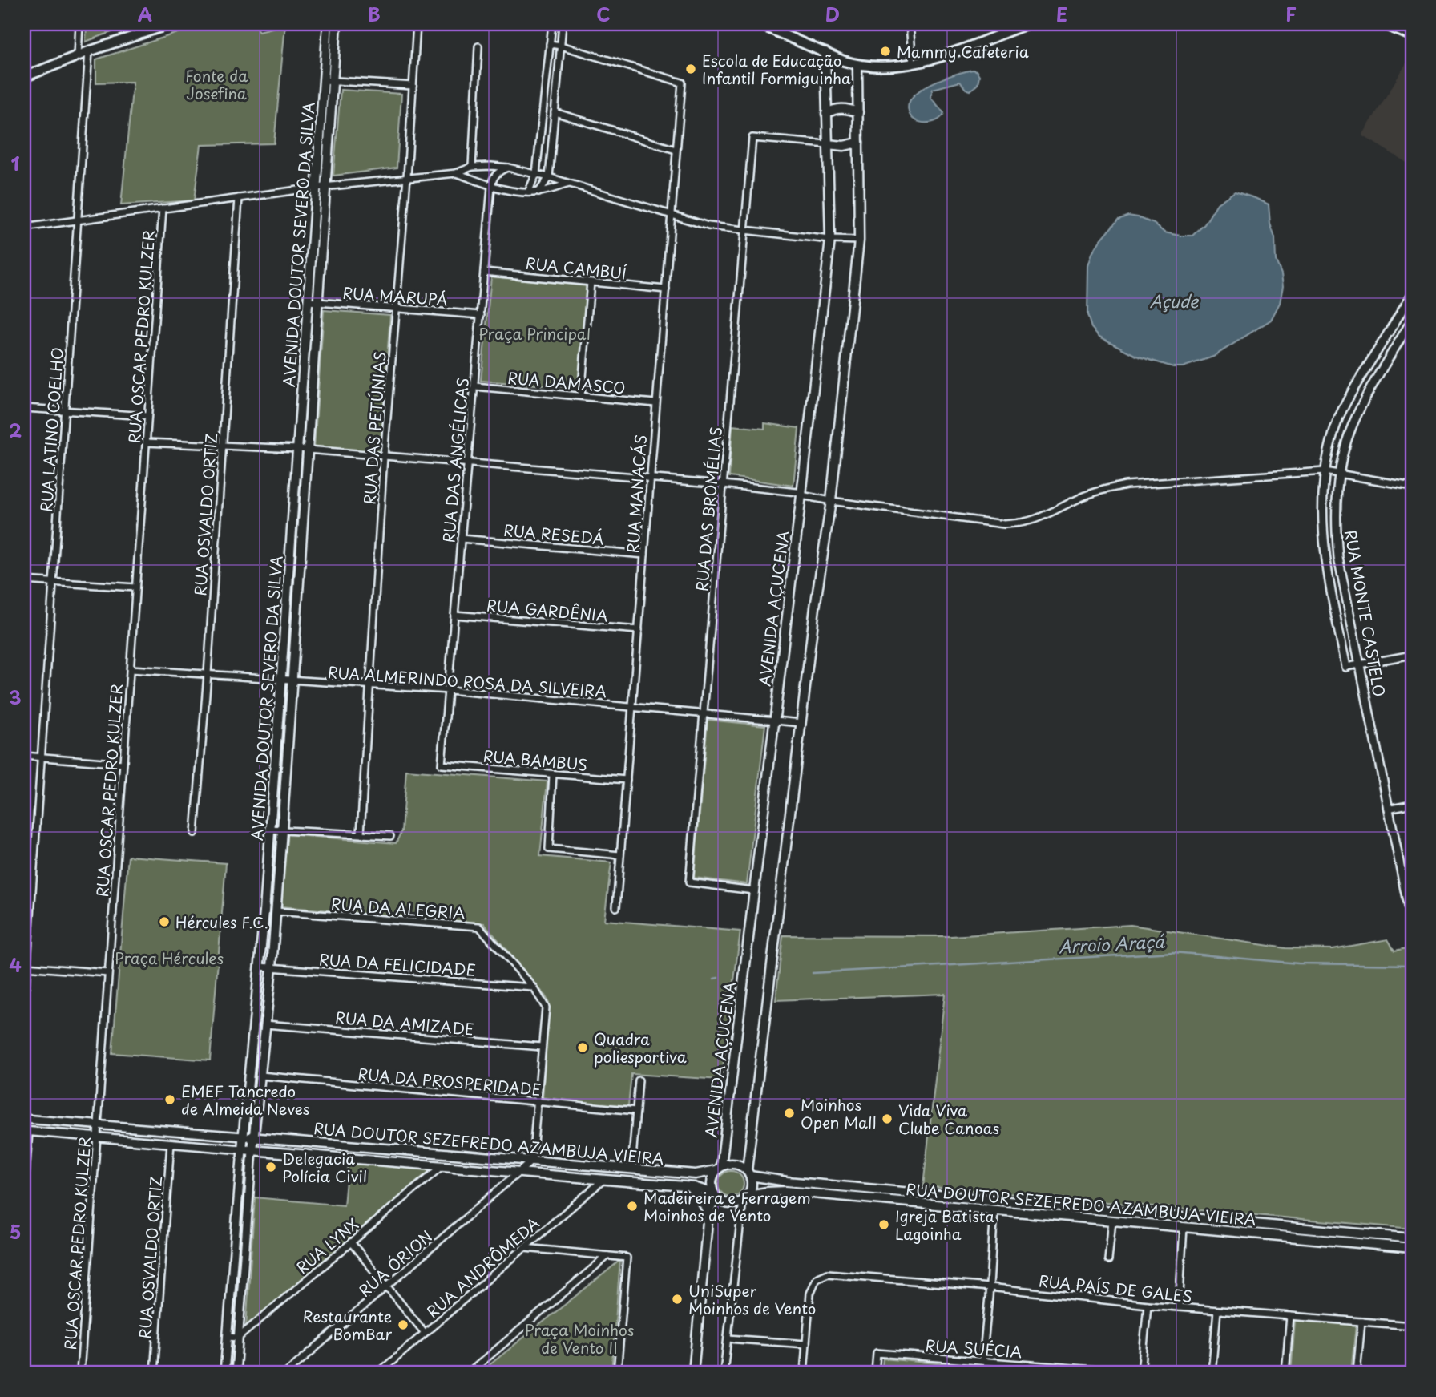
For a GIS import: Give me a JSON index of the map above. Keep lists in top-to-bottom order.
{
  "streets": {
    "main road": ["AVENIDA DOUTOR SEVERO DA SILVA", "AVENIDA AÇUCENA", "RUA DOUTOR SEZEFREDO AZAMBUJA VIEIRA"],
    "street": [
      "RUA CAMBUÍ",
      "RUA MARUPÁ",
      "RUA OSCAR PEDRO KULZER",
      "RUA DAMASCO",
      "RUA DAS PETÚNIAS",
      "RUA LATINO COELHO",
      "RUA DAS ANGÉLICAS",
      "RUA MANACÁS",
      "RUA DAS BROMÉLIAS",
      "RUA OSVALDO ORTIZ",
      "RUA RESEDÁ",
      "RUA GARDÊNIA",
      "RUA MONTE CASTELO",
      "RUA ALMERINDO ROSA DA SILVEIRA",
      "RUA BAMBUS",
      "RUA DA ALEGRIA",
      "RUA DA FELICIDADE",
      "RUA DA AMIZADE",
      "RUA DA PROSPERIDADE",
      "RUA LYNX",
      "RUA ÓRION",
      "RUA ANDRÔMEDA",
      "RUA PAÍS DE GALES",
      "RUA SUÉCIA"
    ]
  },
  "crossings": [
    ["AVENIDA DOUTOR SEVERO DA SILVA", "RUA MARUPÁ"],
    ["AVENIDA DOUTOR SEVERO DA SILVA", "RUA ALMERINDO ROSA DA SILVEIRA"],
    ["AVENIDA DOUTOR SEVERO DA SILVA", "RUA DA ALEGRIA"],
    ["AVENIDA DOUTOR SEVERO DA SILVA", "RUA DA FELICIDADE"],
    ["AVENIDA DOUTOR SEVERO DA SILVA", "RUA DA AMIZADE"],
    ["AVENIDA DOUTOR SEVERO DA SILVA", "RUA DA PROSPERIDADE"],
    ["AVENIDA DOUTOR SEVERO DA SILVA", "RUA DOUTOR SEZEFREDO AZAMBUJA VIEIRA"],
    ["AVENIDA DOUTOR SEVERO DA SILVA", "RUA LYNX"],
    ["RUA CAMBUÍ", "RUA DAS ANGÉLICAS"],
    ["RUA CAMBUÍ", "RUA MANACÁS"],
    ["RUA MARUPÁ", "RUA DAS PETÚNIAS"],
    ["RUA MARUPÁ", "RUA DAS ANGÉLICAS"],
    ["RUA OSCAR PEDRO KULZER", "RUA ALMERINDO ROSA DA SILVEIRA"],
    ["RUA OSCAR PEDRO KULZER", "RUA DOUTOR SEZEFREDO AZAMBUJA VIEIRA"],
    ["RUA DAMASCO", "RUA DAS ANGÉLICAS"],
    ["RUA DAMASCO", "RUA MANACÁS"],
    ["RUA DAS PETÚNIAS", "RUA ALMERINDO ROSA DA SILVEIRA"],
    ["RUA DAS ANGÉLICAS", "RUA RESEDÁ"],
    ["RUA DAS ANGÉLICAS", "RUA GARDÊNIA"],
    ["RUA DAS ANGÉLICAS", "RUA ALMERINDO ROSA DA SILVEIRA"],
    ["RUA DAS ANGÉLICAS", "RUA BAMBUS"],
    ["RUA MANACÁS", "RUA RESEDÁ"],
    ["RUA MANACÁS", "RUA GARDÊNIA"],
    ["RUA MANACÁS", "RUA ALMERINDO ROSA DA SILVEIRA"],
    ["RUA MANACÁS", "RUA BAMBUS"],
    ["RUA DAS BROMÉLIAS", "AVENIDA AÇUCENA"],
    ["RUA DAS BROMÉLIAS", "RUA ALMERINDO ROSA DA SILVEIRA"],
    ["RUA OSVALDO ORTIZ", "RUA ALMERINDO ROSA DA SILVEIRA"],
    ["RUA OSVALDO ORTIZ", "RUA DOUTOR SEZEFREDO AZAMBUJA VIEIRA"],
    ["AVENIDA AÇUCENA", "RUA ALMERINDO ROSA DA SILVEIRA"],
    ["AVENIDA AÇUCENA", "RUA DOUTOR SEZEFREDO AZAMBUJA VIEIRA"],
    ["RUA DA ALEGRIA", "RUA DA FELICIDADE"],
    ["RUA DA ALEGRIA", "RUA DA AMIZADE"],
    ["RUA DA ALEGRIA", "RUA DA PROSPERIDADE"],
    ["RUA DA ALEGRIA", "RUA DOUTOR SEZEFREDO AZAMBUJA VIEIRA"],
    ["RUA DOUTOR SEZEFREDO AZAMBUJA VIEIRA", "RUA LYNX"],
    ["RUA DOUTOR SEZEFREDO AZAMBUJA VIEIRA", "RUA ÓRION"],
    ["RUA DOUTOR SEZEFREDO AZAMBUJA VIEIRA", "RUA ANDRÔMEDA"]
  ],
  "water": ["Açude", "Arroio Araçá"],
  "parks": [
    "Fonte da Josefina",
    "Praça Principal",
    "Praça Hércules",
    "Praça Moinhos de Vento II"
  ],
  "places": [
    "Mammy Cafeteria",
    "Escola de Educação Infantil Formiguinha",
    "Hércules F.C.",
    "Quadra poliesportiva",
    "EMEF Tancredo de Almeida Neves",
    "Moinhos Open Mall",
    "Vida Viva Clube Canoas",
    "Delegacia Polícia Civil",
    "Madeireira e Ferragem Moinhos de Vento",
    "Igreja Batista Lagoinha",
    "UniSuper Moinhos de Vento",
    "Restaurante BomBar"
  ],
  "grid": {
    "columns": [
      "A",
      "B",
      "C",
      "D",
      "E",
      "F"
    ],
    "rows": [
      "1",
      "2",
      "3",
      "4",
      "5"
    ]
  }
}
